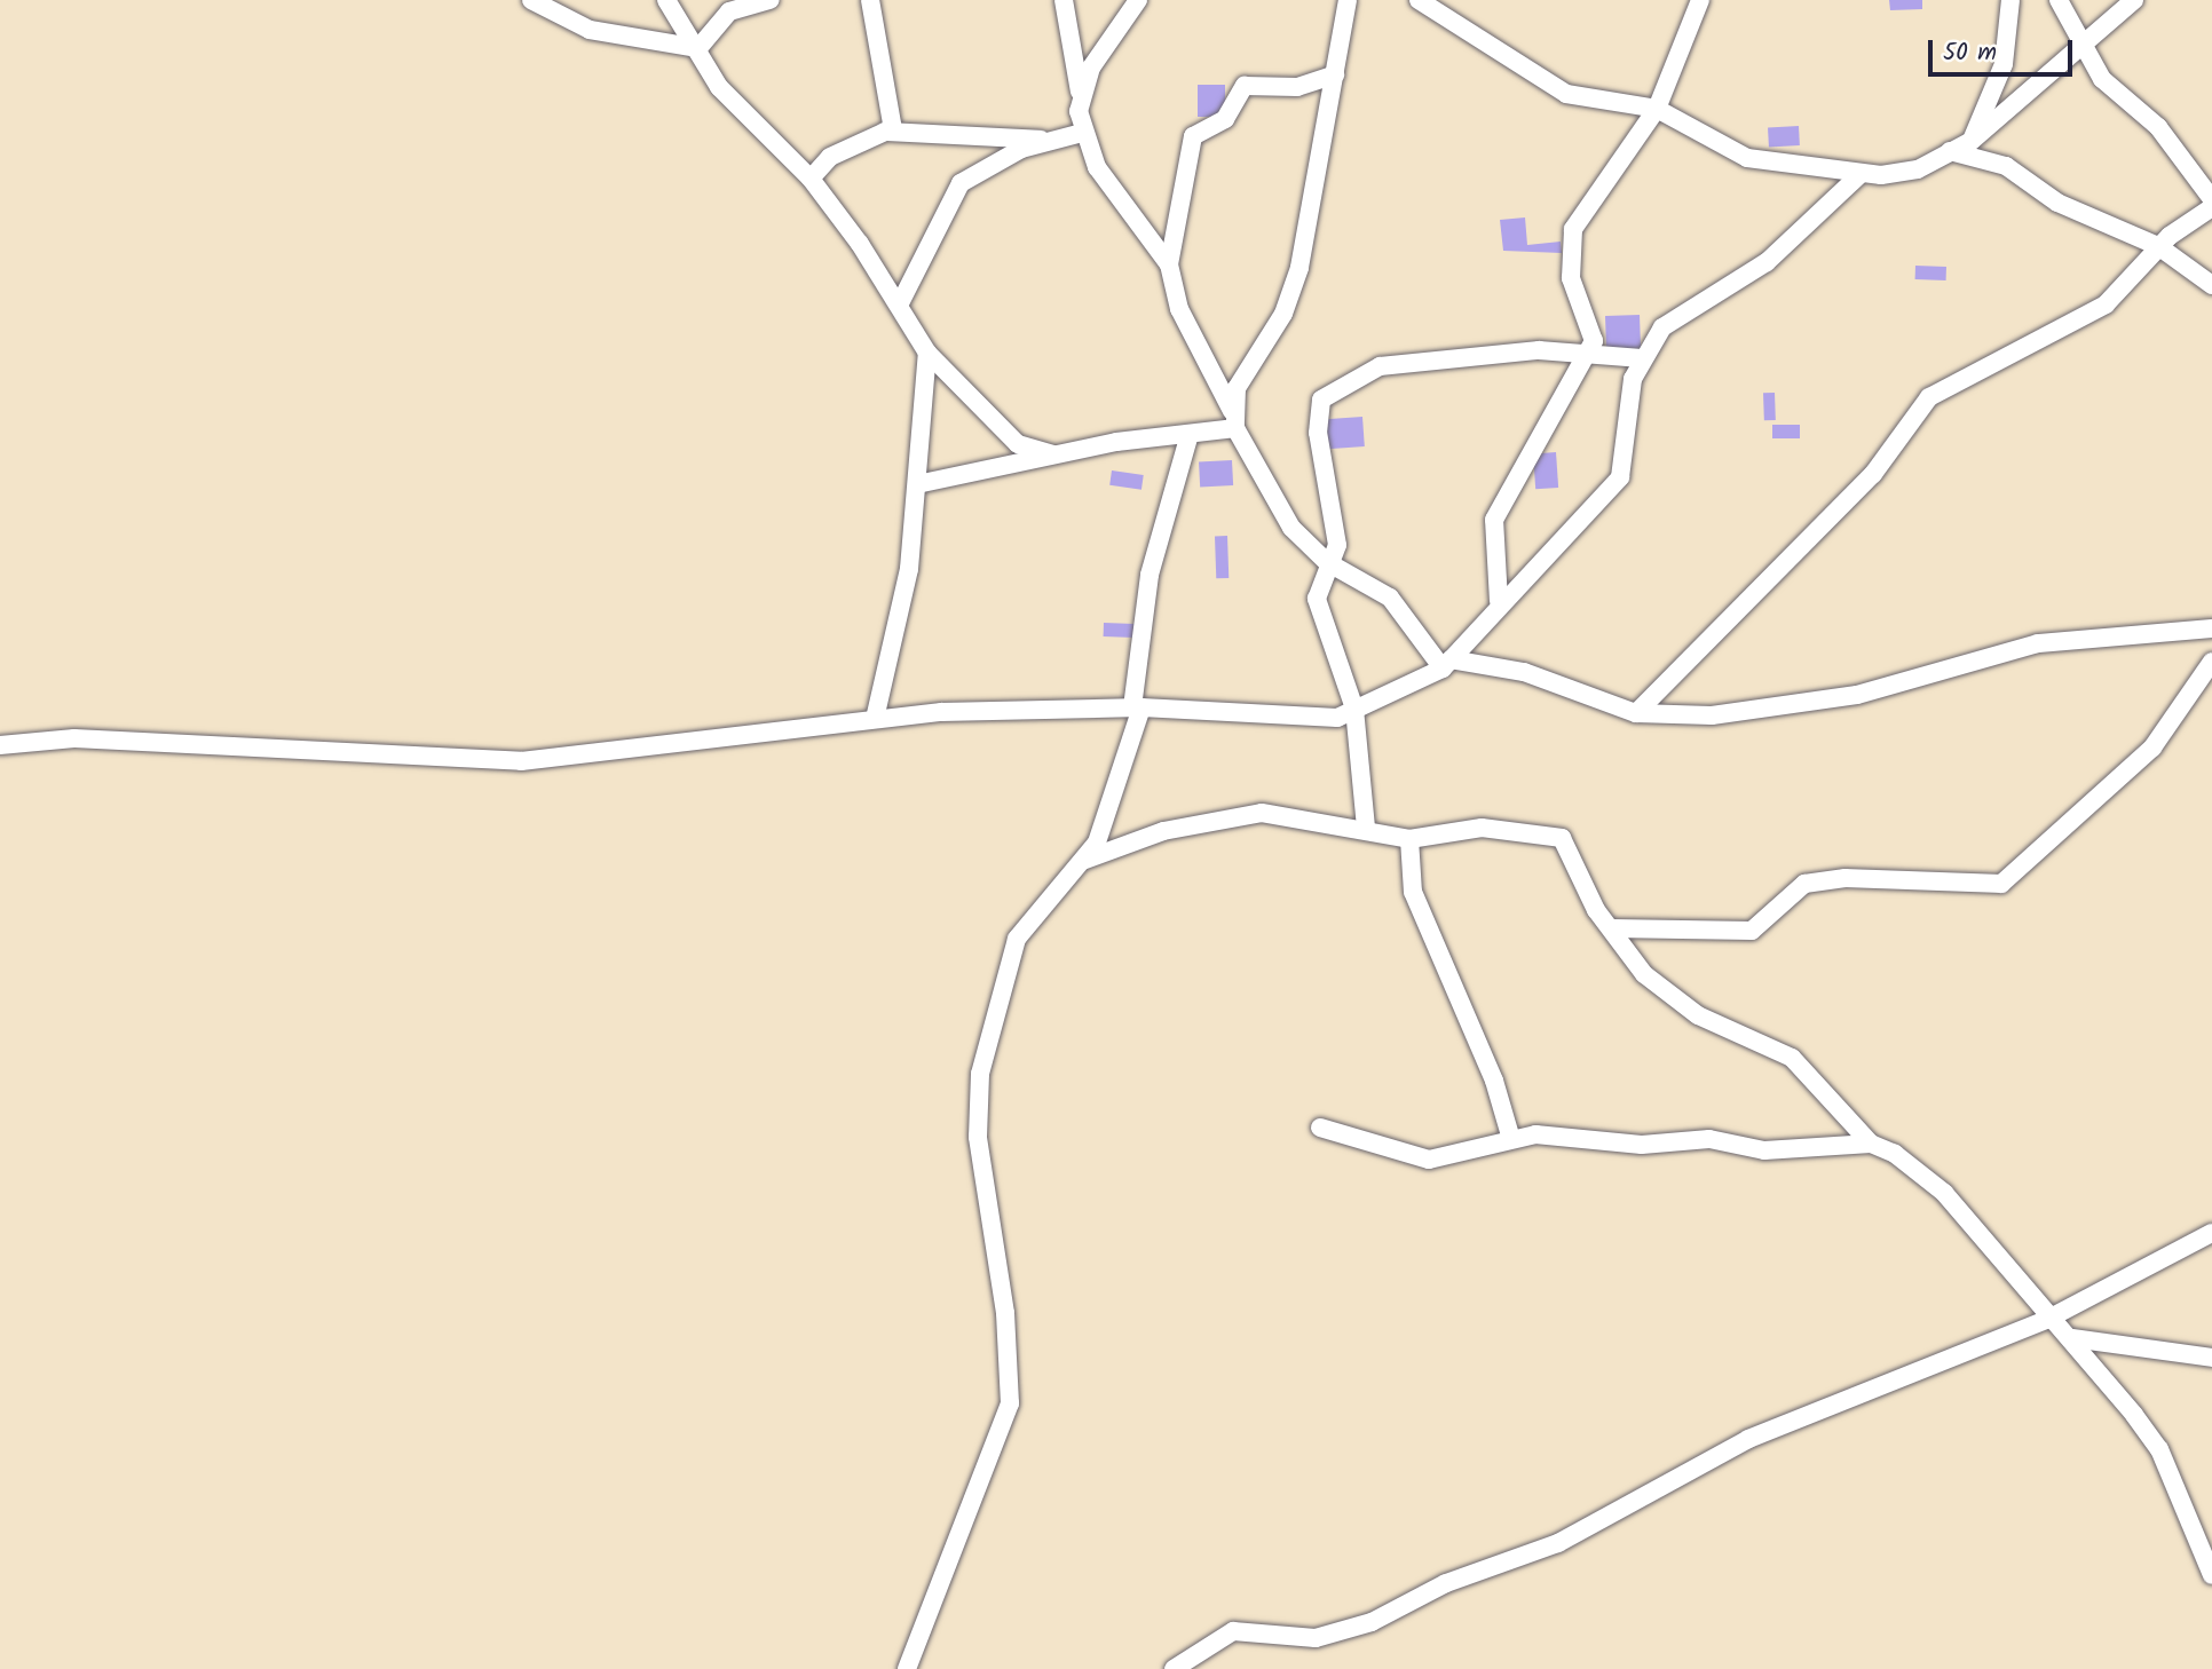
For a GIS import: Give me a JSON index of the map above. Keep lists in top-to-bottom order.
{
  "scale_bar": "50 m"
}
